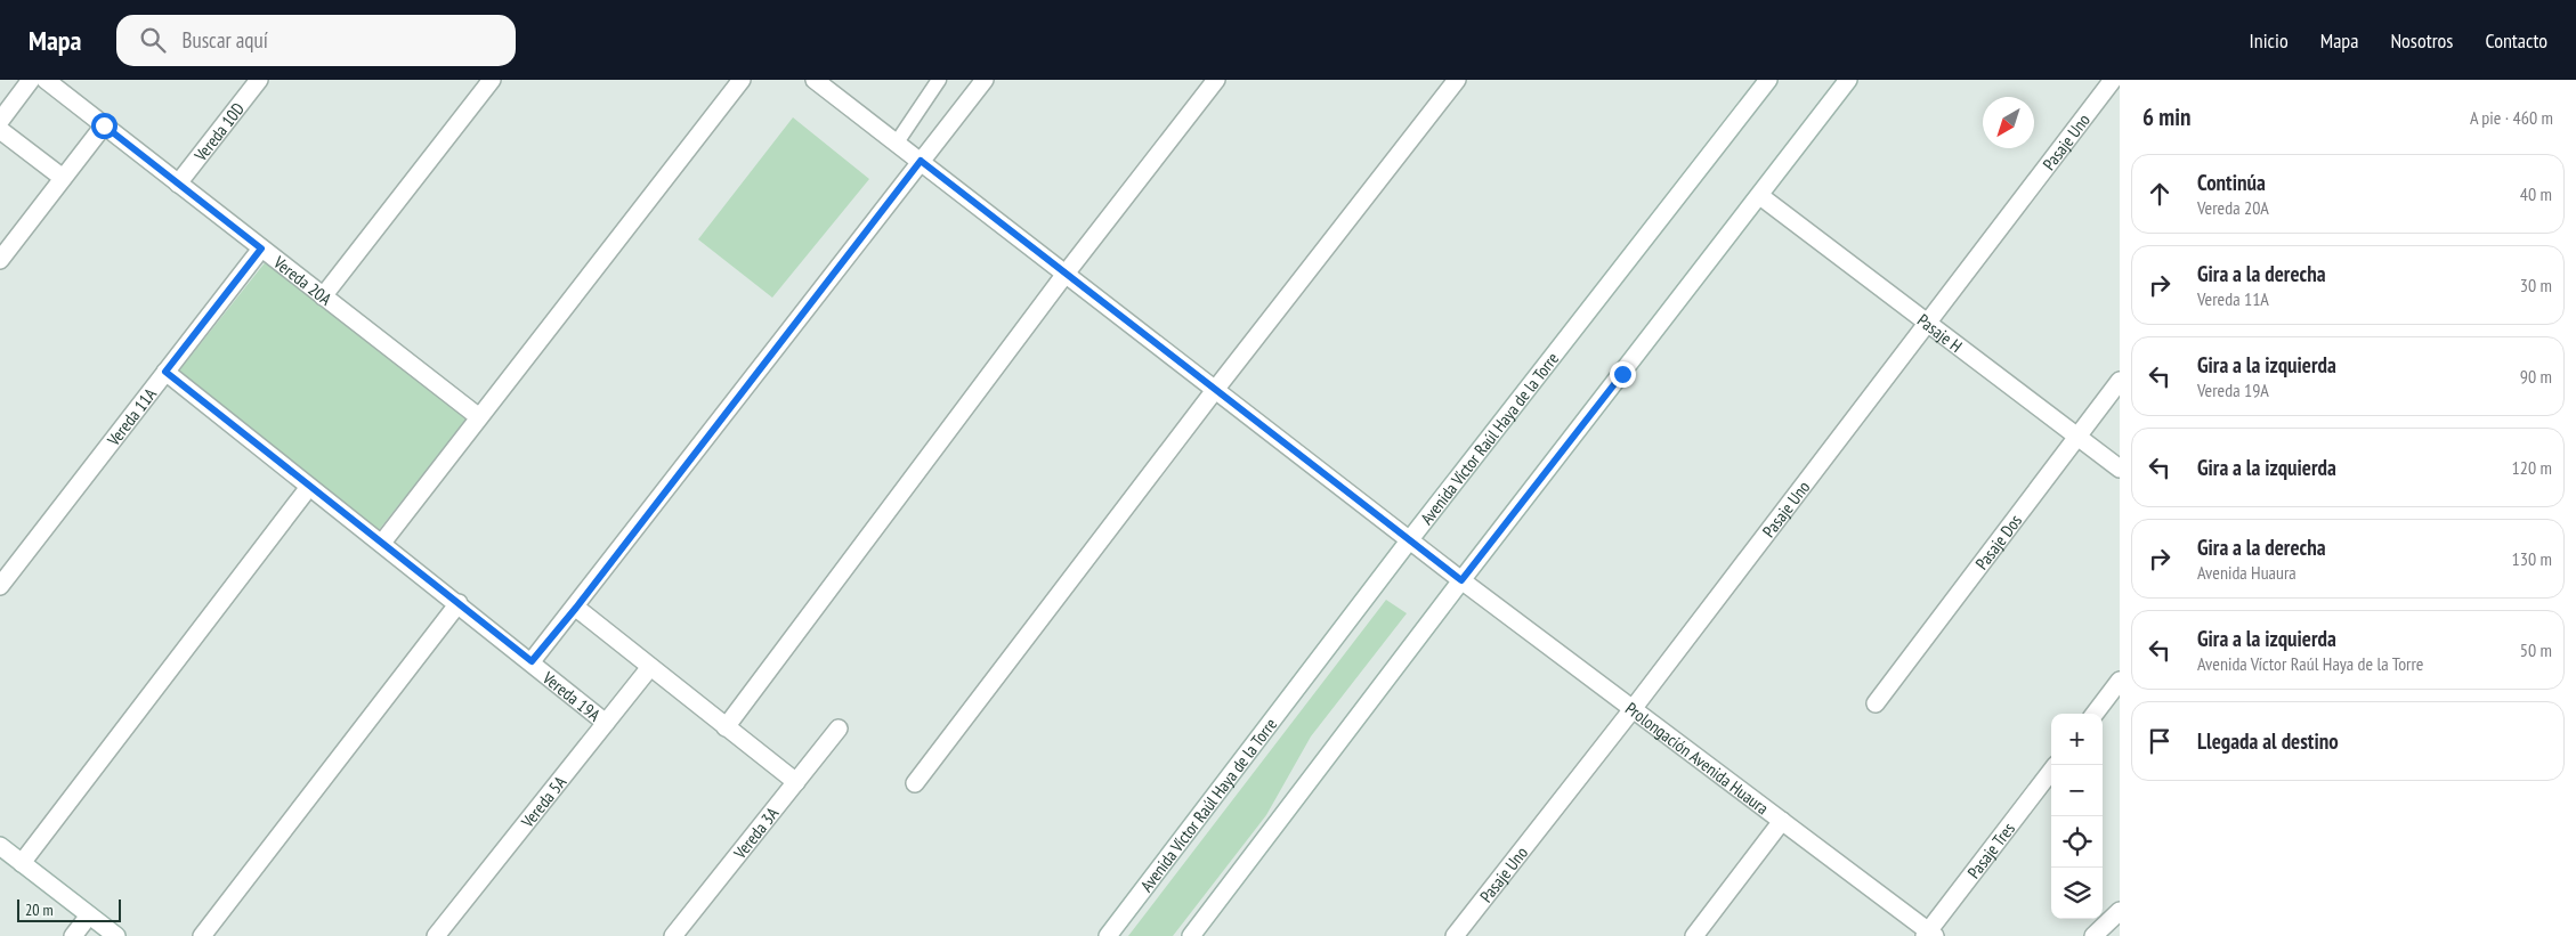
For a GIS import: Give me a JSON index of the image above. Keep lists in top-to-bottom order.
{
  "streets": {
    "street": [
      "Vereda 10D",
      "Pasaje Uno",
      "Vereda 20A",
      "Pasaje H",
      "Vereda 11A",
      "Avenida Víctor Raúl Haya de la Torre",
      "Pasaje Dos",
      "Vereda 19A",
      "Prolongación Avenida Huaura",
      "Vereda 5A",
      "Vereda 3A",
      "Pasaje Tres"
    ]
  },
  "crossings": [
    ["Vereda 10D", "Vereda 20A"],
    ["Pasaje Uno", "Pasaje H"],
    ["Pasaje Uno", "Prolongación Avenida Huaura"],
    ["Vereda 20A", "Vereda 11A"],
    ["Pasaje H", "Pasaje Dos"],
    ["Vereda 11A", "Vereda 19A"],
    ["Avenida Víctor Raúl Haya de la Torre", "Prolongación Avenida Huaura"],
    ["Vereda 19A", "Vereda 5A"],
    ["Prolongación Avenida Huaura", "Pasaje Tres"]
  ],
  "scale_bar": "20 m",
  "north": "bottom left",
  "page": {
    "header": "Mapa",
    "search": "Buscar aquí",
    "nav": [
      "Inicio",
      "Mapa",
      "Nosotros",
      "Contacto"
    ],
    "heading": ["6 min", "A pie · 460 m"],
    "list": [
      ["Continúa", "Vereda 20A", "40 m"],
      ["Gira a la derecha", "Vereda 11A", "30 m"],
      ["Gira a la izquierda", "Vereda 19A", "90 m"],
      ["Gira a la izquierda", "120 m"],
      ["Gira a la derecha", "Avenida Huaura", "130 m"],
      ["Gira a la izquierda", "Avenida Víctor Raúl Haya de la Torre", "50 m"],
      "Llegada al destino"
    ],
    "map_buttons": ["+", "−"],
    "scale": "20 m"
  }
}
